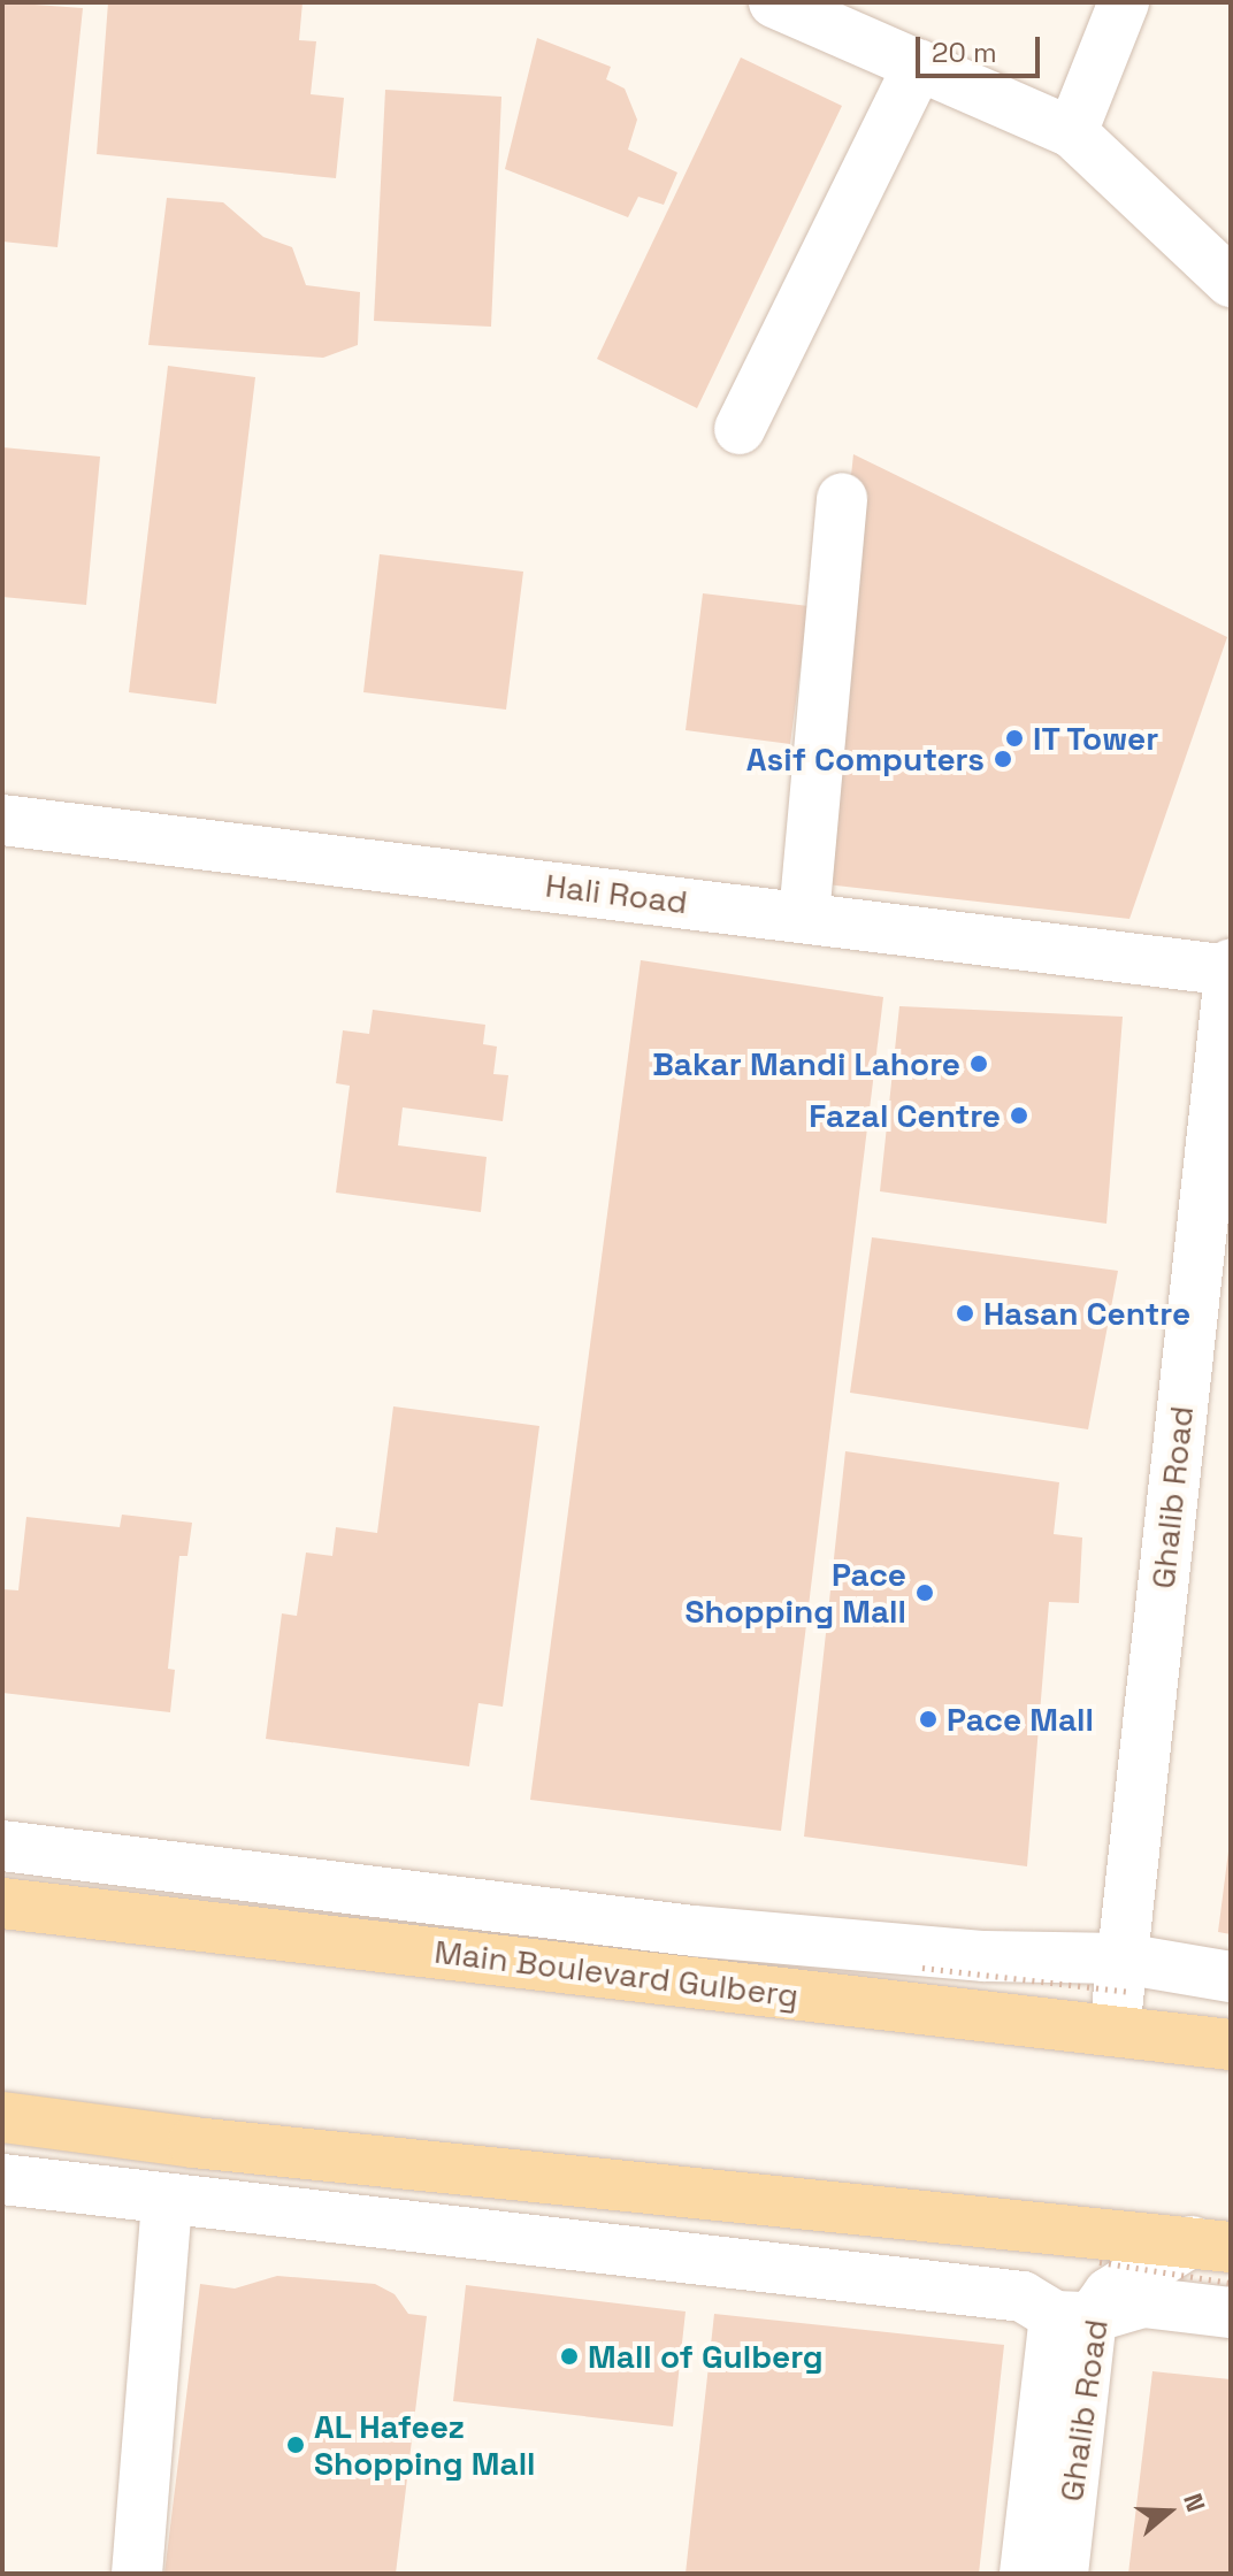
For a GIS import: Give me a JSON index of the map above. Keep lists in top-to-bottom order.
{
  "streets": {
    "main road": ["Main Boulevard Gulberg"],
    "street": ["Hali Road", "Ghalib Road"]
  },
  "crossings": [
    ["Hali Road", "Ghalib Road"],
    ["Ghalib Road", "Main Boulevard Gulberg"]
  ],
  "places": [
    "IT Tower",
    "Asif Computers",
    "Bakar Mandi Lahore",
    "Fazal Centre",
    "Hasan Centre",
    "Pace Shopping Mall",
    "Pace Mall",
    "Mall of Gulberg",
    "AL Hafeez Shopping Mall"
  ],
  "scale_bar": "20 m",
  "north": "right"
}
